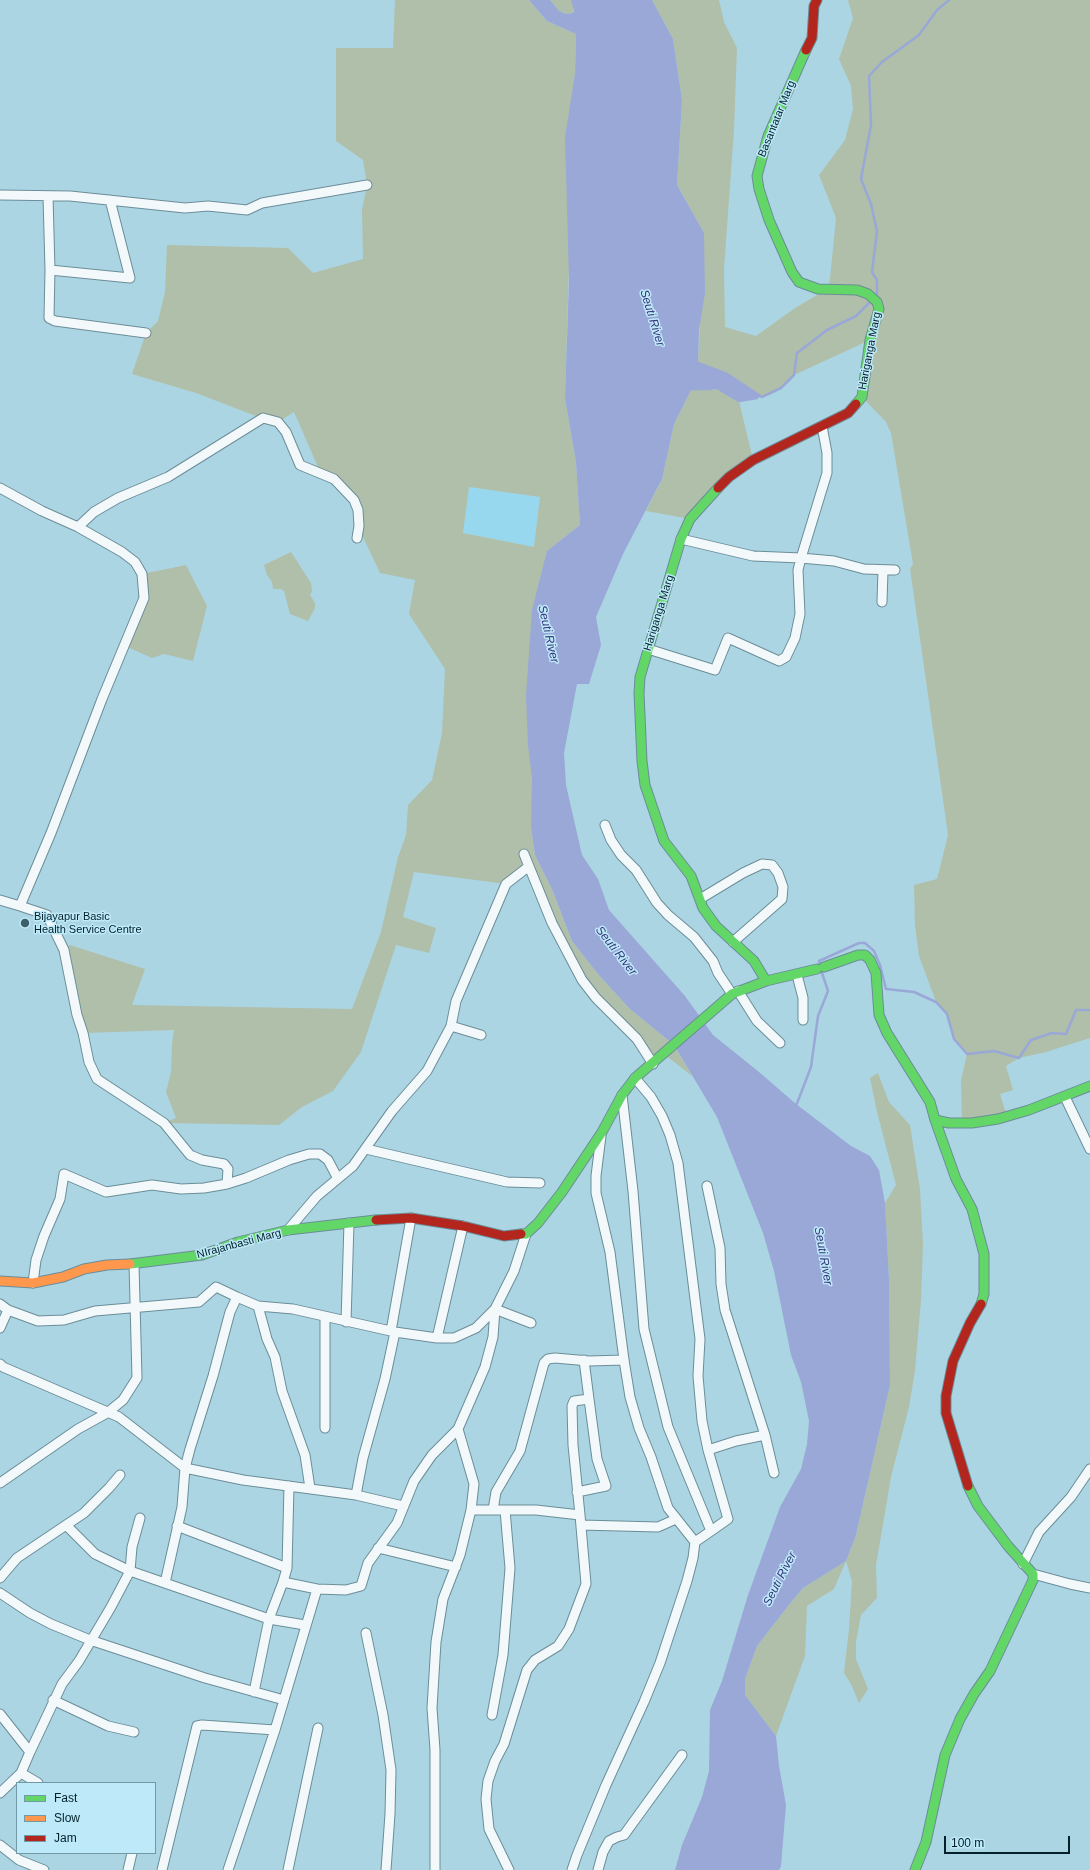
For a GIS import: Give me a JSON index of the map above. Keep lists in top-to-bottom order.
{
  "streets": {
    "street": ["Basantatar Marg", "Hariganga Marg", "NIrajanbasti Marg"]
  },
  "crossings": [
    ["Basantatar Marg", "Hariganga Marg"]
  ],
  "water": ["Seuti River"],
  "places": ["Bijayapur Basic Health Service Centre"],
  "legend": ["Fast", "Slow", "Jam"],
  "scale_bar": "100 m"
}
